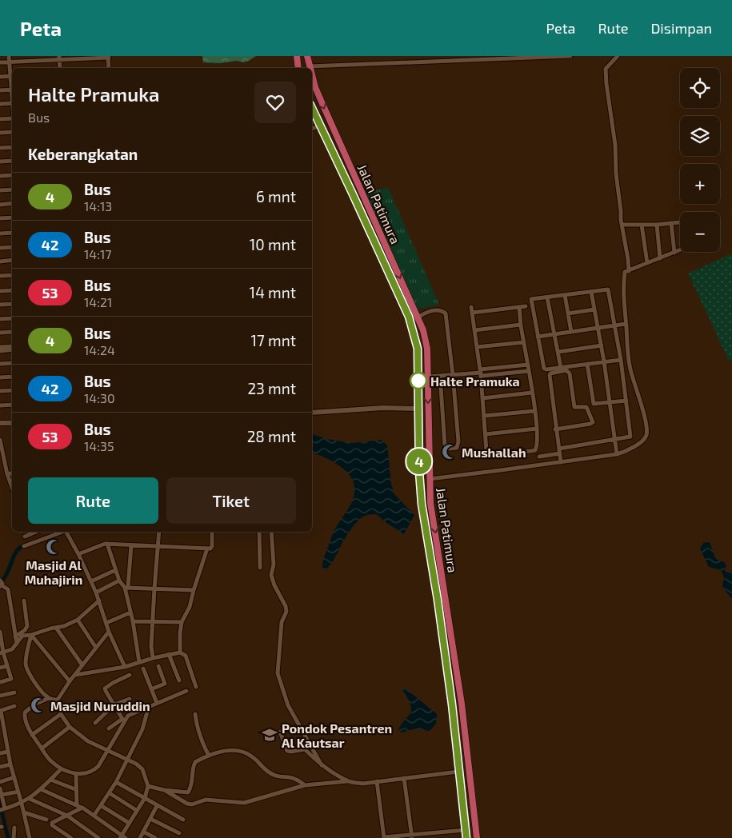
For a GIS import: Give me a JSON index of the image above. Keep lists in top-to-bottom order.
{
  "streets": {
    "highway": ["Jalan Patimura"]
  },
  "places": {
    "other": ["Halte Pramuka"],
    "mosque": ["Mushallah", "Masjid Al Muhajirin", "Masjid Nuruddin"],
    "school or university": ["Pondok Pesantren Al Kautsar"]
  },
  "lines": ["bus line 4"],
  "page": {
    "header": "Peta",
    "nav": ["Peta", "Rute", "Disimpan"],
    "on_map": "4",
    "map_buttons": ["+", "−"],
    "heading": [
      ["Halte Pramuka", "Bus"],
      "Keberangkatan"
    ],
    "list": [
      {
        "mark": "4",
        "name": "Bus",
        "note": "14:13",
        "value": "6 mnt"
      },
      {
        "mark": "42",
        "name": "Bus",
        "note": "14:17",
        "value": "10 mnt"
      },
      {
        "mark": "53",
        "name": "Bus",
        "note": "14:21",
        "value": "14 mnt"
      },
      {
        "mark": "4",
        "name": "Bus",
        "note": "14:24",
        "value": "17 mnt"
      },
      {
        "mark": "42",
        "name": "Bus",
        "note": "14:30",
        "value": "23 mnt"
      },
      {
        "mark": "53",
        "name": "Bus",
        "note": "14:35",
        "value": "28 mnt"
      }
    ],
    "buttons": ["Rute", "Tiket"]
  }
}
